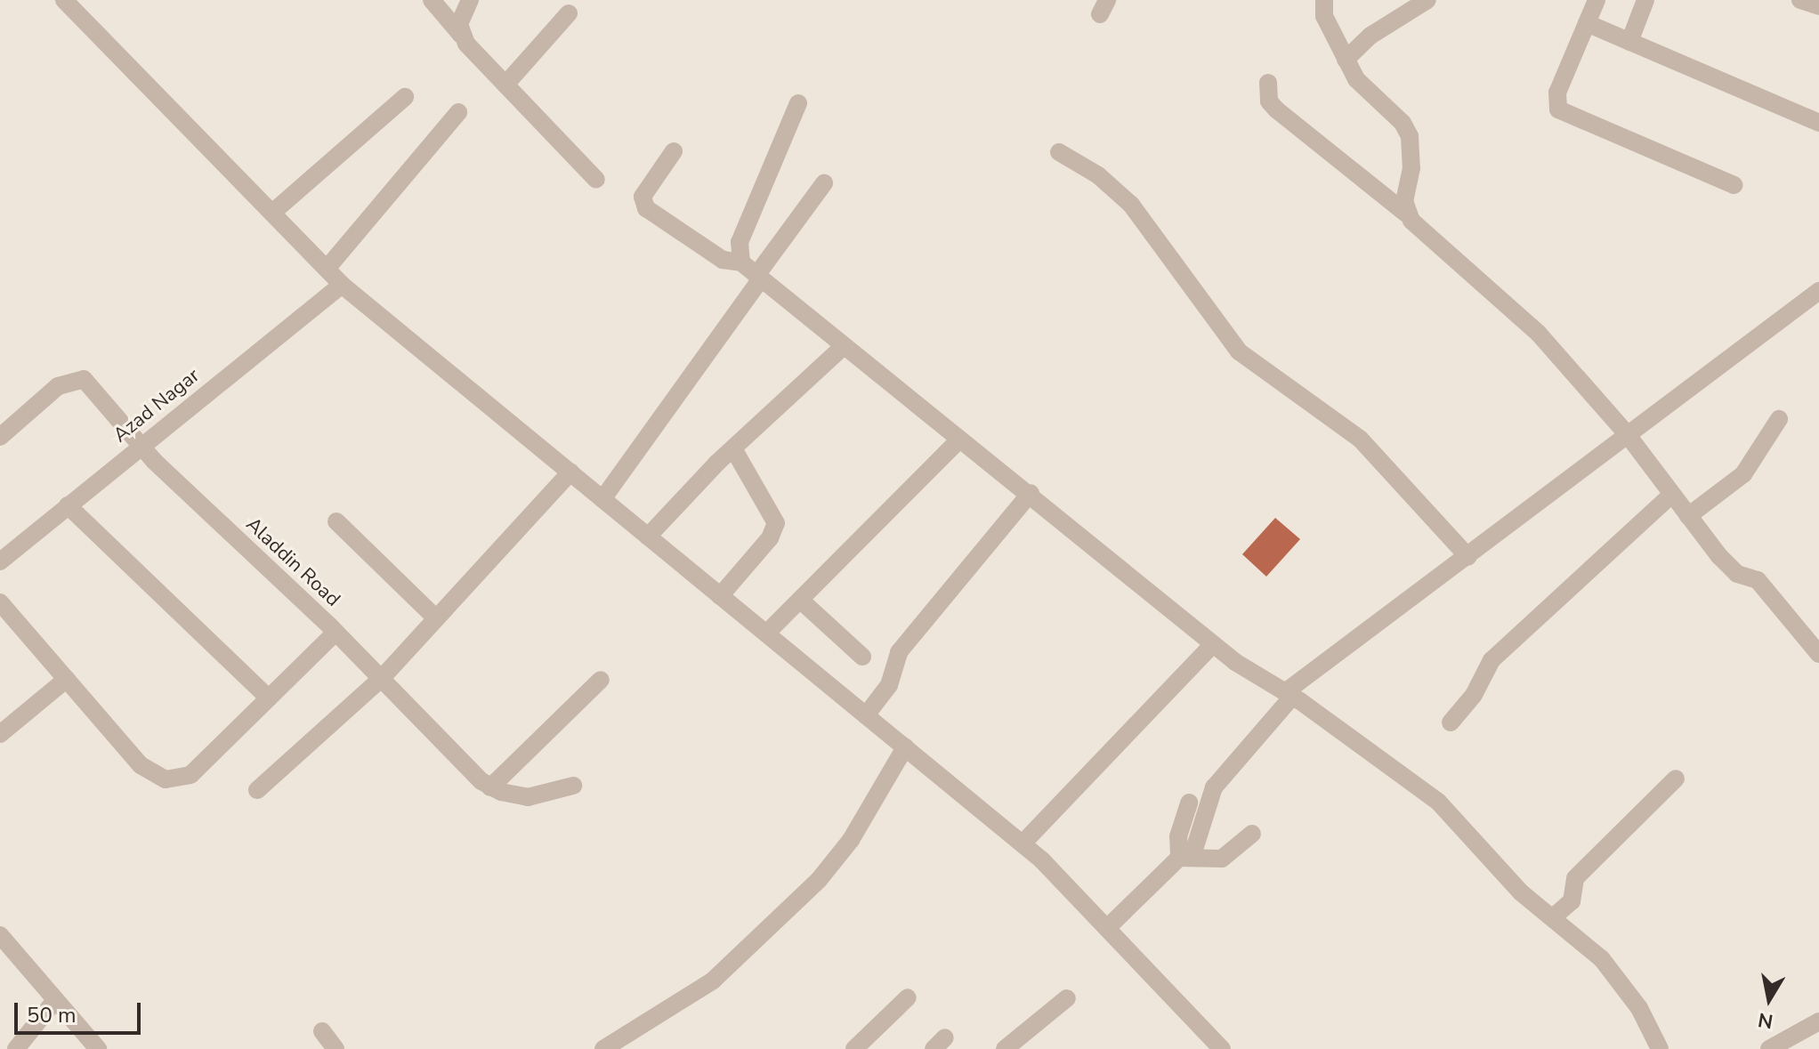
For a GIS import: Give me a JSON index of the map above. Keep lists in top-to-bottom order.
{
  "streets": {
    "street": ["Azad Nagar", "Aladdin Road"]
  },
  "crossings": [
    ["Azad Nagar", "Aladdin Road"]
  ],
  "scale_bar": "50 m",
  "north": "bottom"
}
